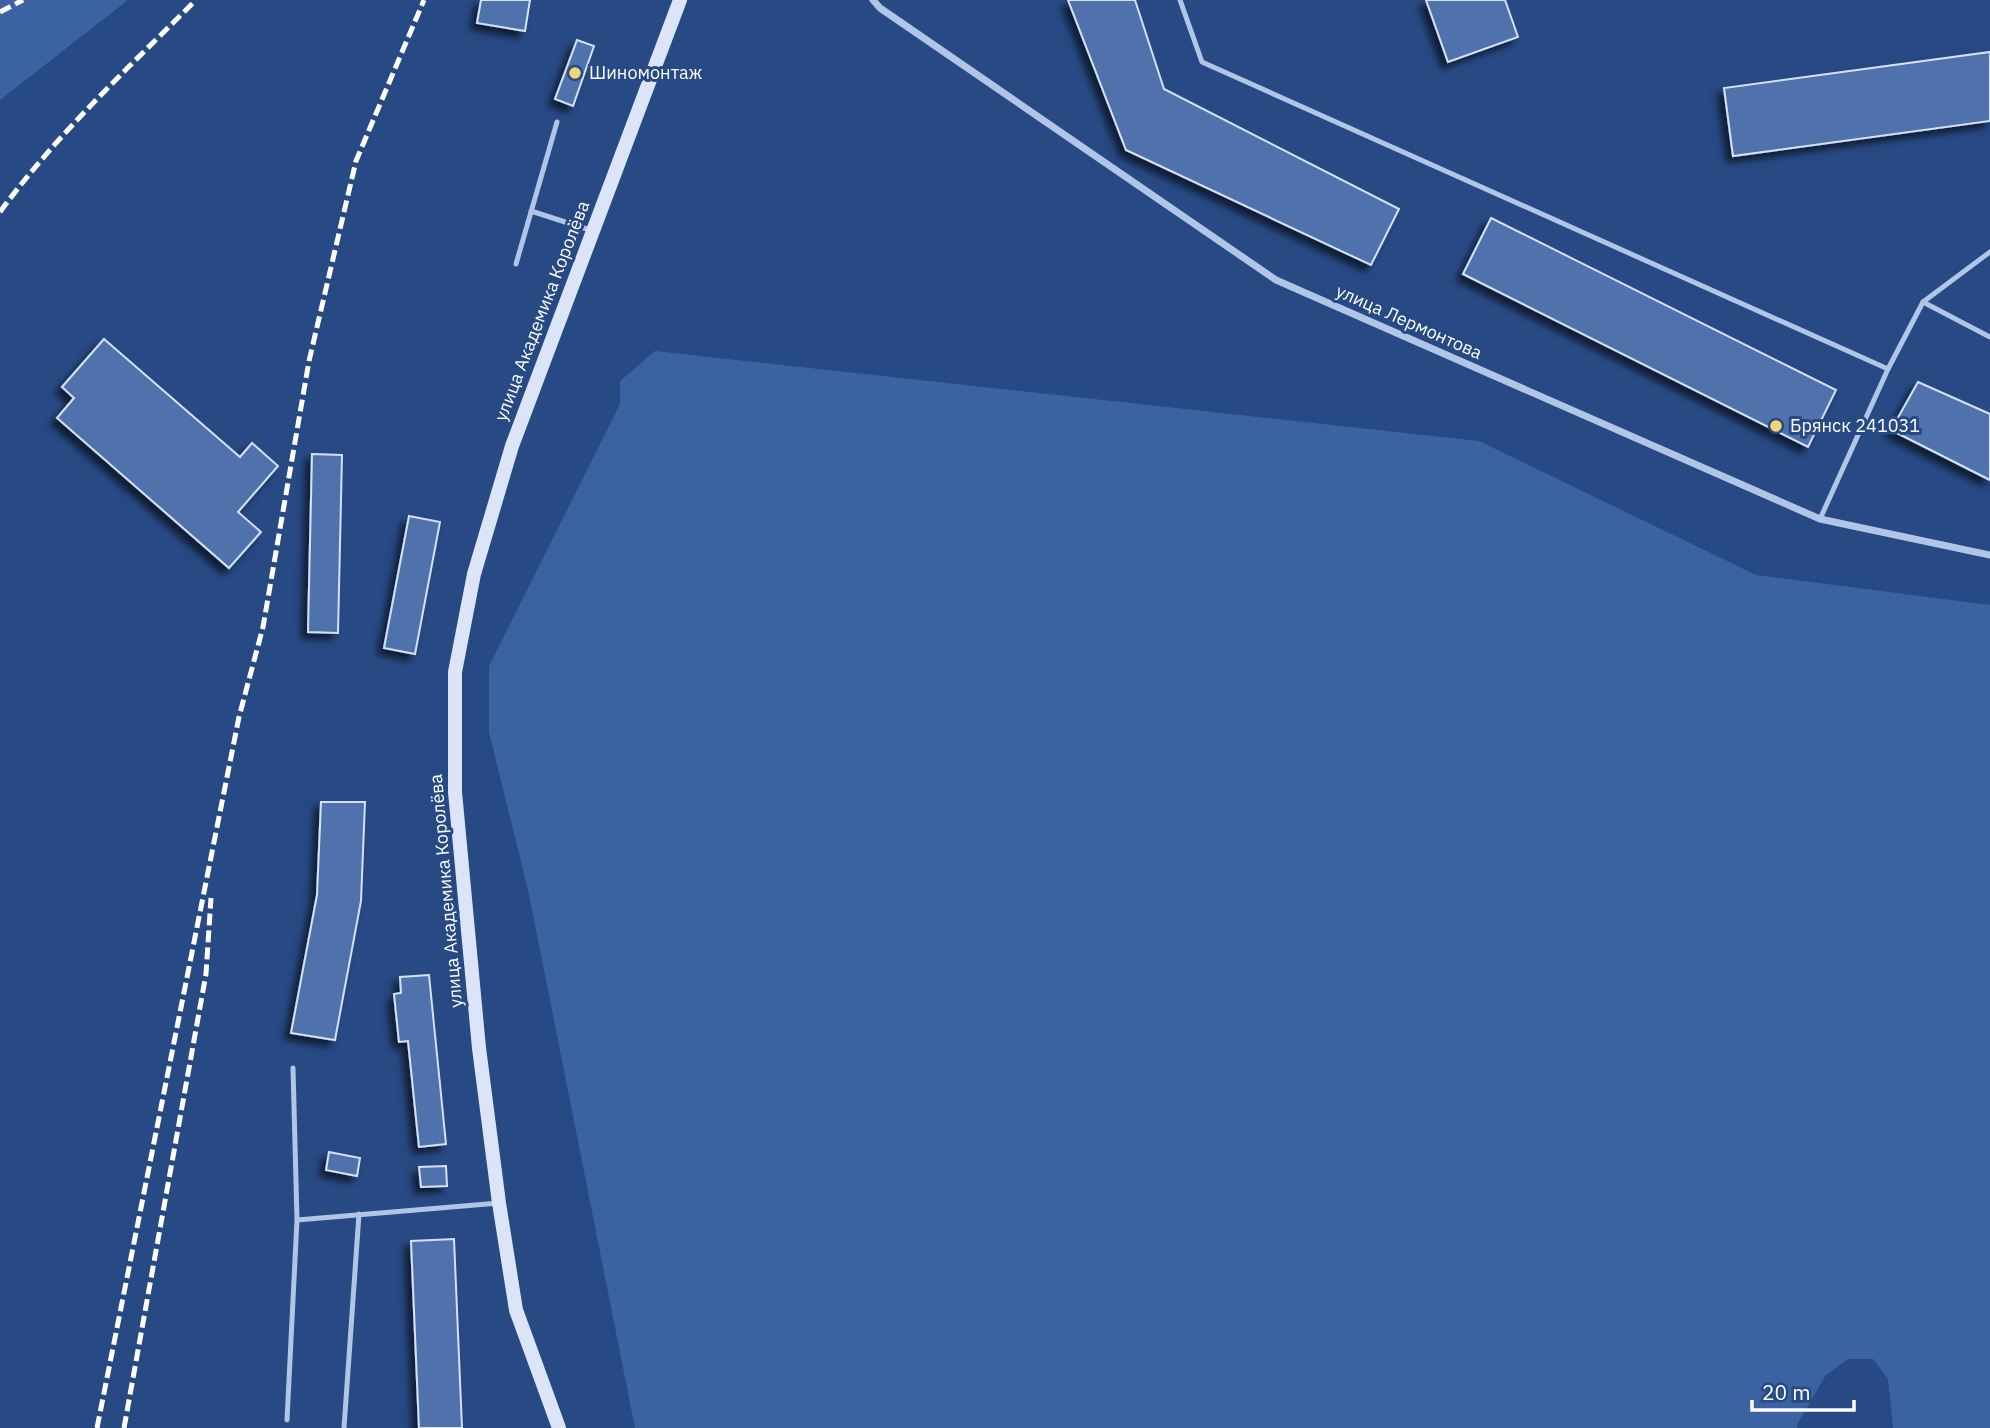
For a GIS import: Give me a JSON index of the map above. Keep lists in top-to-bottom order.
{
  "streets": {
    "main road": ["улица Академика Королёва"],
    "street": ["улица Лермонтова"]
  },
  "places": ["Шиномонтаж", "Брянск 241031"],
  "scale_bar": "20 m"
}
